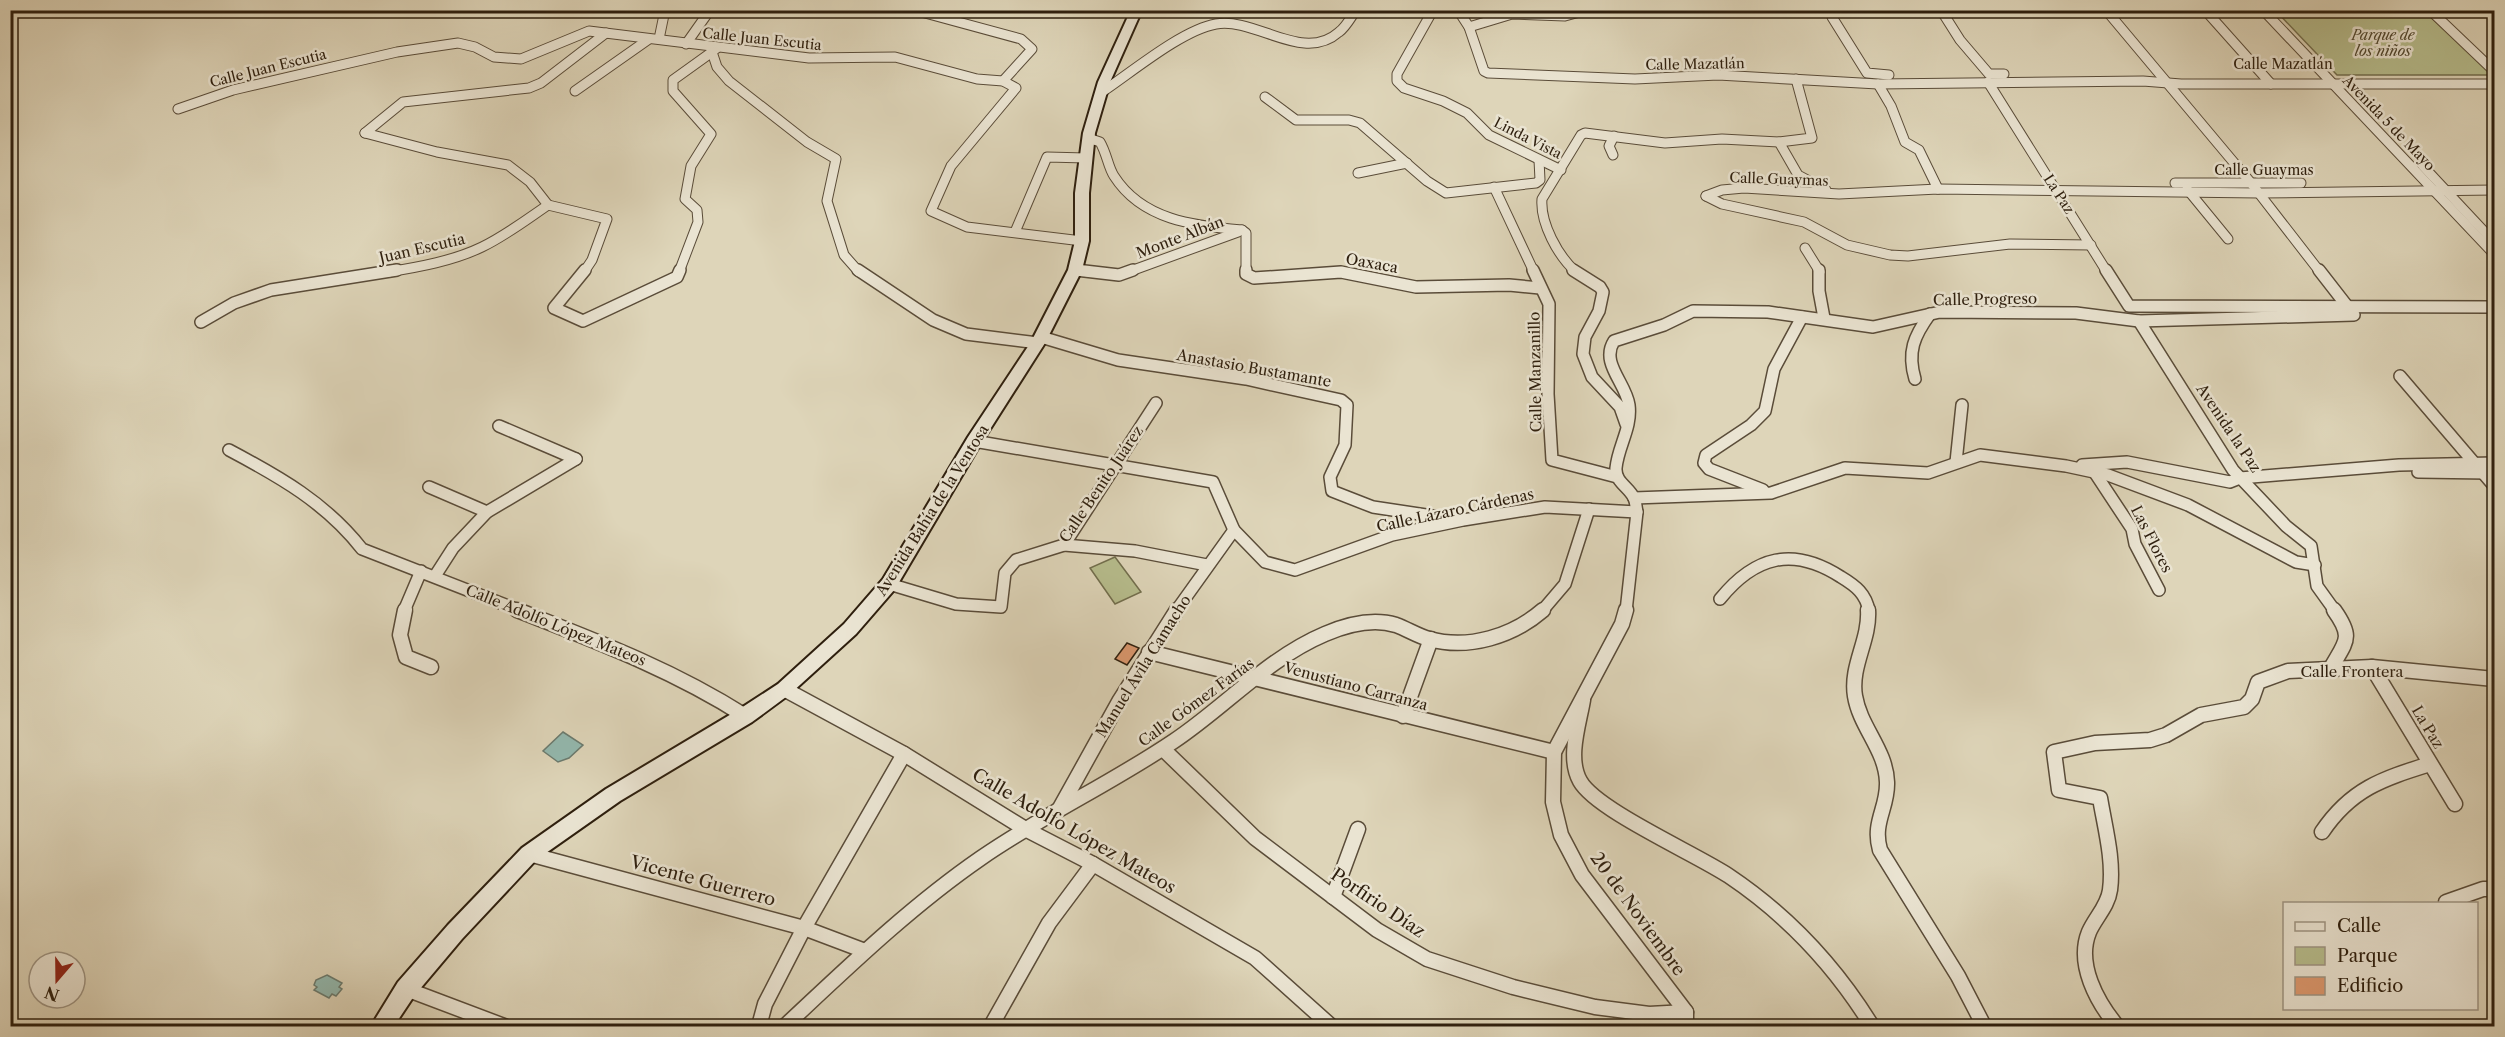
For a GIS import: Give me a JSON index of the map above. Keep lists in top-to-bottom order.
{
  "streets": {
    "main road": ["Avenida Bahía de la Ventosa"],
    "street": [
      "Calle Juan Escutia",
      "Calle Mazatlán",
      "Avenida 5 de Mayo",
      "Linda Vista",
      "Calle Guaymas",
      "La Paz",
      "Monte Albán",
      "Juan Escutia",
      "Oaxaca",
      "Calle Progreso",
      "Anastasio Bustamante",
      "Calle Manzanillo",
      "Avenida la Paz",
      "Calle Benito Juárez",
      "Calle Lázaro Cárdenas",
      "Las Flores",
      "Calle Adolfo López Mateos",
      "Manuel Ávila Camacho",
      "Calle Frontera",
      "Venustiano Carranza",
      "Calle Gómez Farías",
      "Vicente Guerrero",
      "Porfirio Díaz",
      "20 de Noviembre"
    ]
  },
  "crossings": [
    ["Calle Mazatlán", "Avenida 5 de Mayo"],
    ["Calle Mazatlán", "La Paz"],
    ["Avenida 5 de Mayo", "Calle Guaymas"],
    ["Calle Guaymas", "La Paz"],
    ["La Paz", "Calle Progreso"],
    ["La Paz", "Calle Frontera"],
    ["Monte Albán", "Oaxaca"],
    ["Monte Albán", "Avenida Bahía de la Ventosa"],
    ["Oaxaca", "Calle Manzanillo"],
    ["Calle Progreso", "Calle Manzanillo"],
    ["Calle Progreso", "Avenida la Paz"],
    ["Anastasio Bustamante", "Avenida Bahía de la Ventosa"],
    ["Anastasio Bustamante", "Calle Lázaro Cárdenas"],
    ["Avenida la Paz", "Calle Frontera"],
    ["Calle Benito Juárez", "Avenida Bahía de la Ventosa"],
    ["Calle Benito Juárez", "Calle Lázaro Cárdenas"],
    ["Avenida Bahía de la Ventosa", "Calle Lázaro Cárdenas"],
    ["Avenida Bahía de la Ventosa", "Calle Adolfo López Mateos"],
    ["Avenida Bahía de la Ventosa", "Vicente Guerrero"],
    ["Calle Lázaro Cárdenas", "Manuel Ávila Camacho"],
    ["Calle Lázaro Cárdenas", "Calle Gómez Farías"],
    ["Calle Adolfo López Mateos", "Calle Gómez Farías"],
    ["Manuel Ávila Camacho", "Venustiano Carranza"],
    ["Manuel Ávila Camacho", "Calle Gómez Farías"],
    ["Venustiano Carranza", "Calle Gómez Farías"],
    ["Venustiano Carranza", "20 de Noviembre"],
    ["Calle Gómez Farías", "Vicente Guerrero"],
    ["Calle Gómez Farías", "Porfirio Díaz"],
    ["Porfirio Díaz", "20 de Noviembre"]
  ],
  "parks": ["Parque de los niños"],
  "legend": ["Calle", "Parque", "Edificio"],
  "north": "bottom"
}
